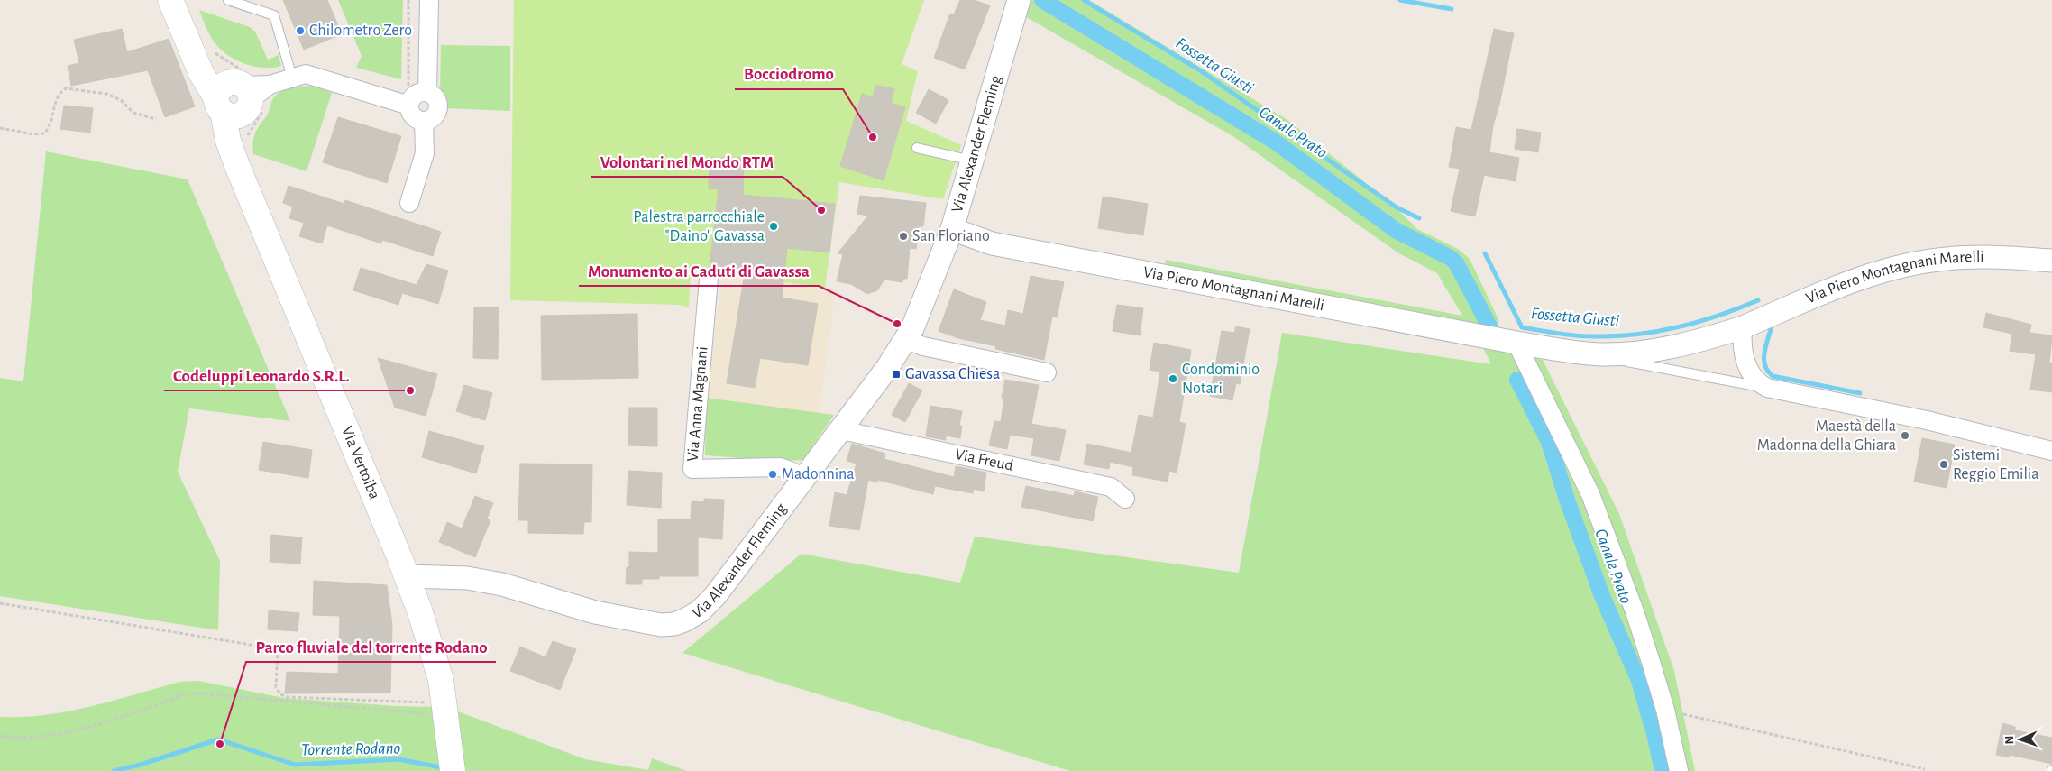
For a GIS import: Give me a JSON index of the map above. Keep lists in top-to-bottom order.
{
  "streets": {
    "main road": ["Via Vertoiba"],
    "street": [
      "Via Alexander Fleming",
      "Via Piero Montagnani Marelli",
      "Via Anna Magnani",
      "Via Freud"
    ]
  },
  "crossings": [
    ["Via Alexander Fleming", "Via Piero Montagnani Marelli"],
    ["Via Alexander Fleming", "Via Anna Magnani"],
    ["Via Alexander Fleming", "Via Freud"],
    ["Via Alexander Fleming", "Via Vertoiba"]
  ],
  "water": ["Fossetta Giusti", "Canale Prato", "Torrente Rodano"],
  "places": {
    "other": [
      "Chilometro Zero",
      "Bocciodromo",
      "Volontari nel Mondo RTM",
      "Palestra parrocchiale \"Daino\" Gavassa",
      "San Floriano",
      "Monumento ai Caduti di Gavassa",
      "Condominio Notari",
      "Codeluppi Leonardo S.R.L.",
      "Maestà della Madonna della Ghiara",
      "Sistemi Reggio Emilia",
      "Madonnina",
      "Parco fluviale del torrente Rodano"
    ],
    "transit": ["Gavassa Chiesa"]
  },
  "north": "left"
}
